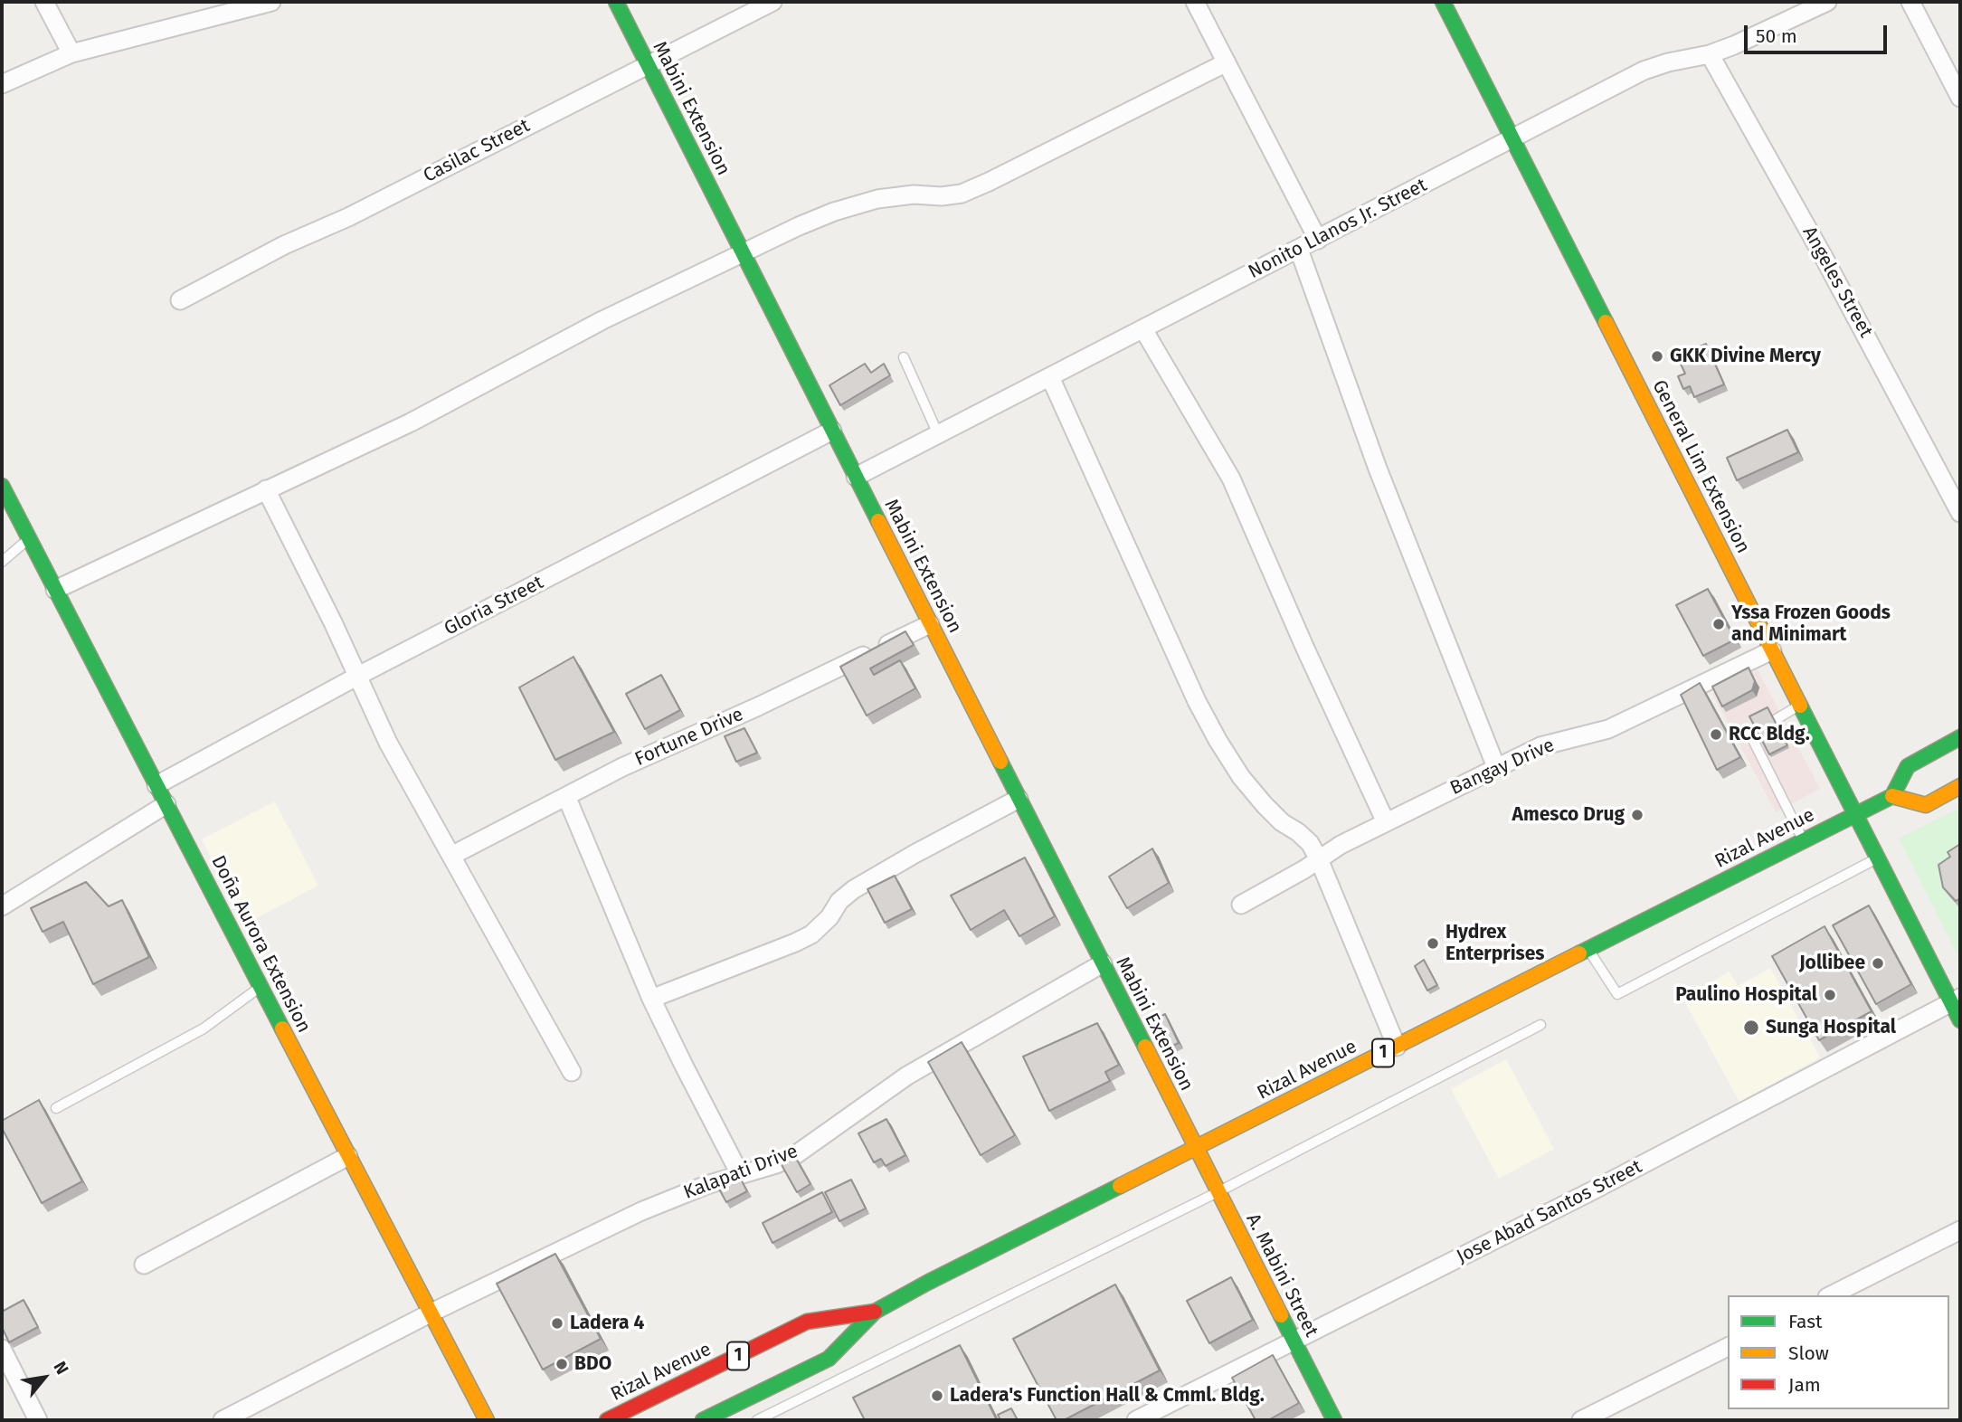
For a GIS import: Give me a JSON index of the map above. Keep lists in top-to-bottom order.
{
  "streets": {
    "main road": [
      "Mabini Extension",
      "General Lim Extension",
      "Rizal Avenue",
      "Doña Aurora Extension",
      "1",
      "A. Mabini Street"
    ],
    "street": [
      "Casilac Street",
      "Nonito Llanos Jr. Street",
      "Angeles Street",
      "Gloria Street",
      "Fortune Drive",
      "Bangay Drive",
      "Kalapati Drive",
      "Jose Abad Santos Street"
    ]
  },
  "crossings": [
    ["Mabini Extension", "Casilac Street"],
    ["Mabini Extension", "Nonito Llanos Jr. Street"],
    ["Mabini Extension", "Gloria Street"],
    ["Mabini Extension", "Fortune Drive"],
    ["Mabini Extension", "Rizal Avenue"],
    ["Mabini Extension", "Kalapati Drive"],
    ["Mabini Extension", "A. Mabini Street"],
    ["Nonito Llanos Jr. Street", "Angeles Street"],
    ["Nonito Llanos Jr. Street", "General Lim Extension"],
    ["General Lim Extension", "Bangay Drive"],
    ["General Lim Extension", "Rizal Avenue"],
    ["General Lim Extension", "Jose Abad Santos Street"],
    ["Gloria Street", "Doña Aurora Extension"],
    ["Rizal Avenue", "A. Mabini Street"],
    ["Doña Aurora Extension", "Kalapati Drive"],
    ["Jose Abad Santos Street", "A. Mabini Street"]
  ],
  "places": [
    "GKK Divine Mercy",
    "Yssa Frozen Goods and Minimart",
    "RCC Bldg.",
    "Amesco Drug",
    "Hydrex Enterprises",
    "Jollibee",
    "Paulino Hospital",
    "Sunga Hospital",
    "Ladera 4",
    "BDO",
    "Ladera's Function Hall & Cmml. Bldg."
  ],
  "legend": ["Fast", "Slow", "Jam"],
  "scale_bar": "50 m",
  "north": "top right"
}
